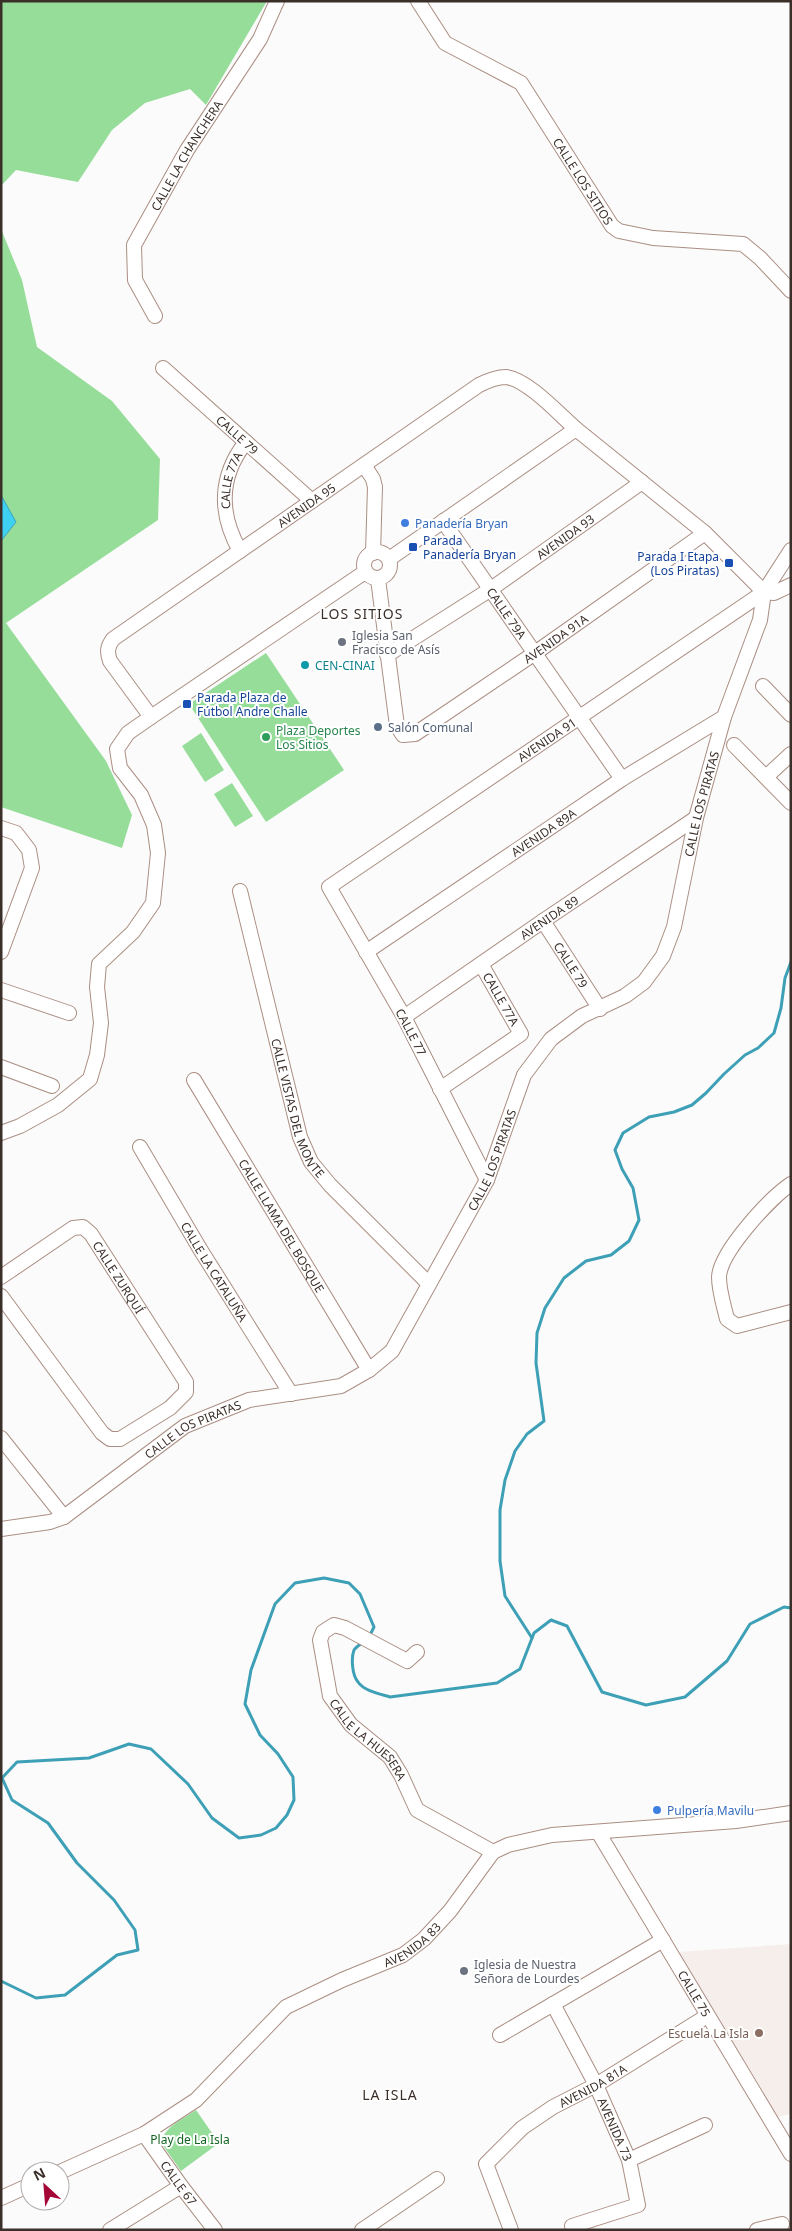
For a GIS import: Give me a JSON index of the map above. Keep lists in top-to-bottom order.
{
  "streets": {
    "street": [
      "CALLE LA CHANCHERA",
      "CALLE LOS SITIOS",
      "CALLE 79",
      "CALLE 77A",
      "AVENIDA 95",
      "AVENIDA 93",
      "CALLE 79A",
      "AVENIDA 91A",
      "AVENIDA 91",
      "CALLE LOS PIRATAS",
      "AVENIDA 89A",
      "AVENIDA 89",
      "CALLE 77",
      "CALLE VISTAS DEL MONTE",
      "CALLE LLAMA DEL BOSQUE",
      "CALLE LA CATALUÑA",
      "CALLE ZURQUÍ",
      "CALLE LA HUESERA",
      "AVENIDA 83",
      "CALLE 75",
      "AVENIDA 81A",
      "AVENIDA 73",
      "CALLE 67"
    ]
  },
  "crossings": [
    ["CALLE 79", "CALLE 77A"],
    ["CALLE 79", "AVENIDA 95"],
    ["CALLE 79", "CALLE LOS PIRATAS"],
    ["CALLE 79", "AVENIDA 89"],
    ["CALLE 77A", "AVENIDA 95"],
    ["CALLE 77A", "AVENIDA 89"],
    ["CALLE 77A", "CALLE 77"],
    ["AVENIDA 95", "AVENIDA 93"],
    ["AVENIDA 95", "AVENIDA 91A"],
    ["AVENIDA 95", "AVENIDA 91"],
    ["AVENIDA 95", "CALLE LOS PIRATAS"],
    ["AVENIDA 93", "CALLE 79A"],
    ["AVENIDA 93", "AVENIDA 91A"],
    ["CALLE 79A", "AVENIDA 91A"],
    ["CALLE 79A", "AVENIDA 91"],
    ["CALLE 79A", "AVENIDA 89A"],
    ["AVENIDA 91", "CALLE LOS PIRATAS"],
    ["AVENIDA 91", "CALLE 77"],
    ["CALLE LOS PIRATAS", "AVENIDA 89A"],
    ["CALLE LOS PIRATAS", "AVENIDA 89"],
    ["CALLE LOS PIRATAS", "CALLE 77"],
    ["CALLE LOS PIRATAS", "CALLE VISTAS DEL MONTE"],
    ["CALLE LOS PIRATAS", "CALLE LLAMA DEL BOSQUE"],
    ["CALLE LOS PIRATAS", "CALLE LA CATALUÑA"],
    ["AVENIDA 89A", "CALLE 77"],
    ["AVENIDA 89", "CALLE 77"],
    ["CALLE LA HUESERA", "AVENIDA 83"],
    ["AVENIDA 83", "CALLE 67"],
    ["CALLE 75", "AVENIDA 81A"],
    ["AVENIDA 81A", "AVENIDA 73"]
  ],
  "districts": ["LOS SITIOS", "LA ISLA"],
  "parks": ["Play de La Isla"],
  "places": {
    "other": [
      "Panadería Bryan",
      "Iglesia San Fracisco de Asís",
      "CEN-CINAI",
      "Salón Comunal",
      "Plaza Deportes Los Sitios",
      "Pulpería Mavilu",
      "Iglesia de Nuestra Señora de Lourdes",
      "Escuela La Isla"
    ],
    "transit": ["Parada Panadería Bryan", "Parada I Etapa (Los Piratas)", "Parada Plaza de Fútbol Andre Challe"]
  },
  "north": "top left"
}
